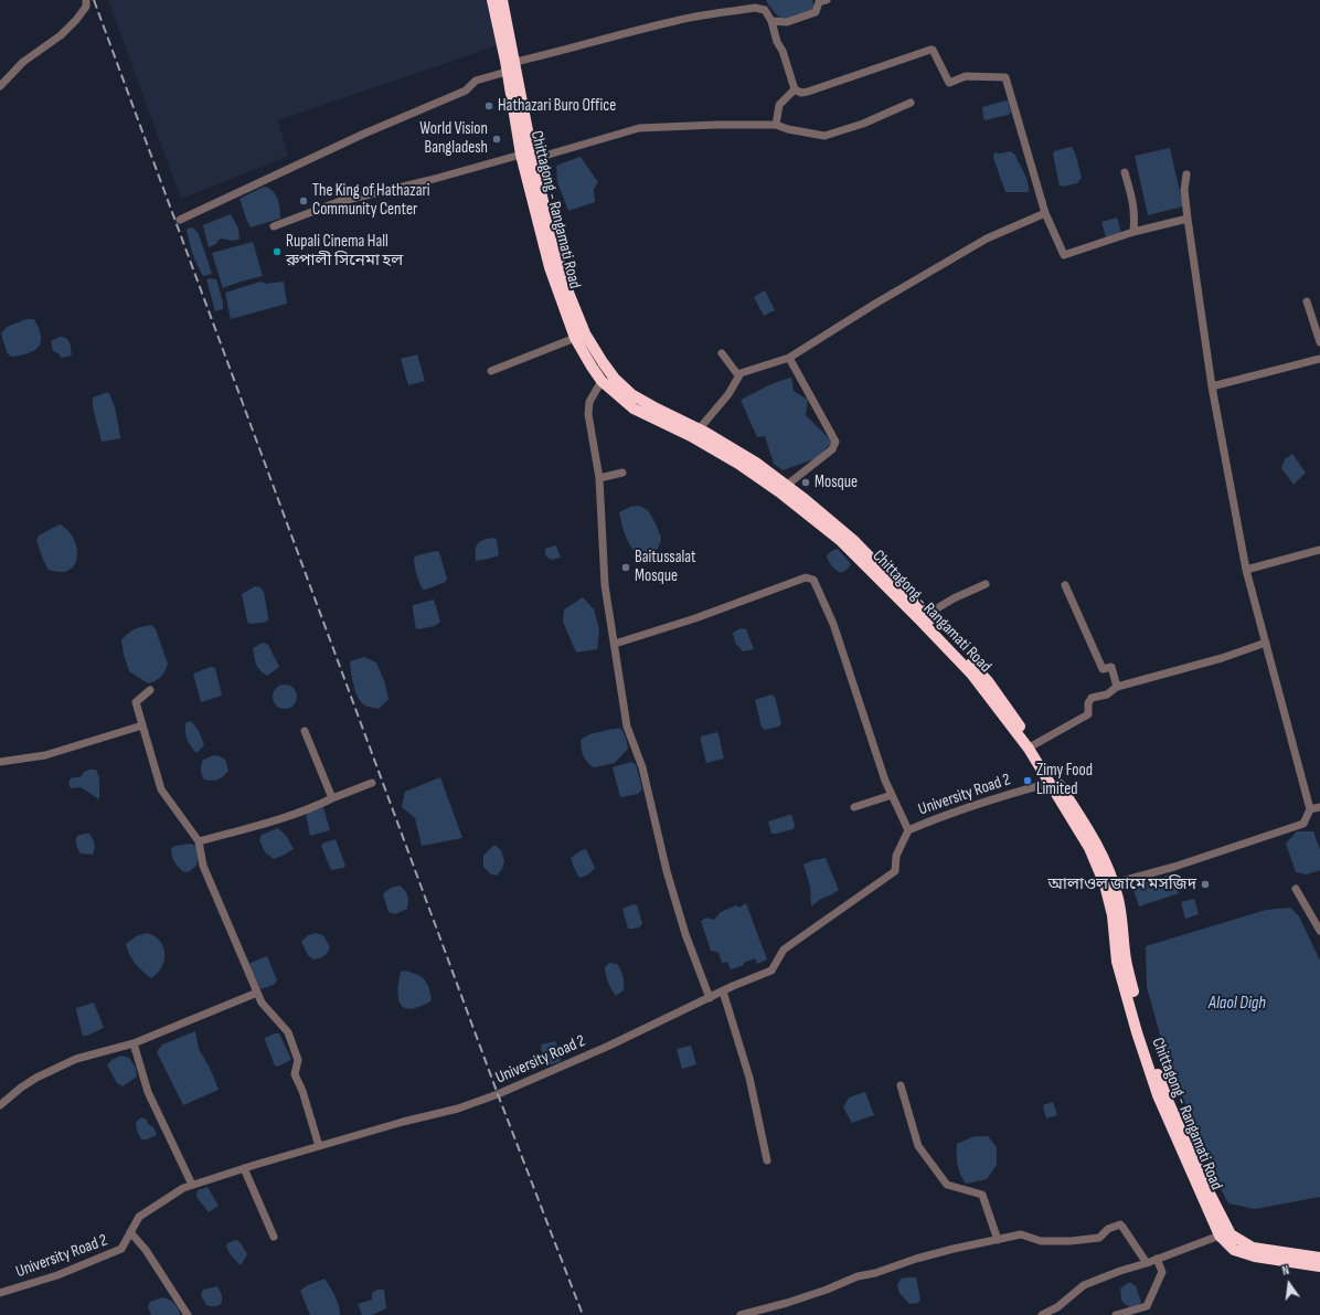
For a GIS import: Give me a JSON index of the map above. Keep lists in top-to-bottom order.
{
  "streets": {
    "highway": ["Chittagong - Rangamati Road"],
    "street": ["University Road 2"]
  },
  "crossings": [
    ["Chittagong - Rangamati Road", "University Road 2"]
  ],
  "water": ["Alaol Digh"],
  "places": [
    "Hathazari Buro Office",
    "World Vision Bangladesh",
    "The King of Hathazari Community Center",
    "Rupali Cinema Hall রুপালী সিনেমা হল",
    "Mosque",
    "Baitussalat Mosque",
    "Zimy Food Limited",
    "আলাওল জামে মসজিদ"
  ],
  "north": "top"
}
